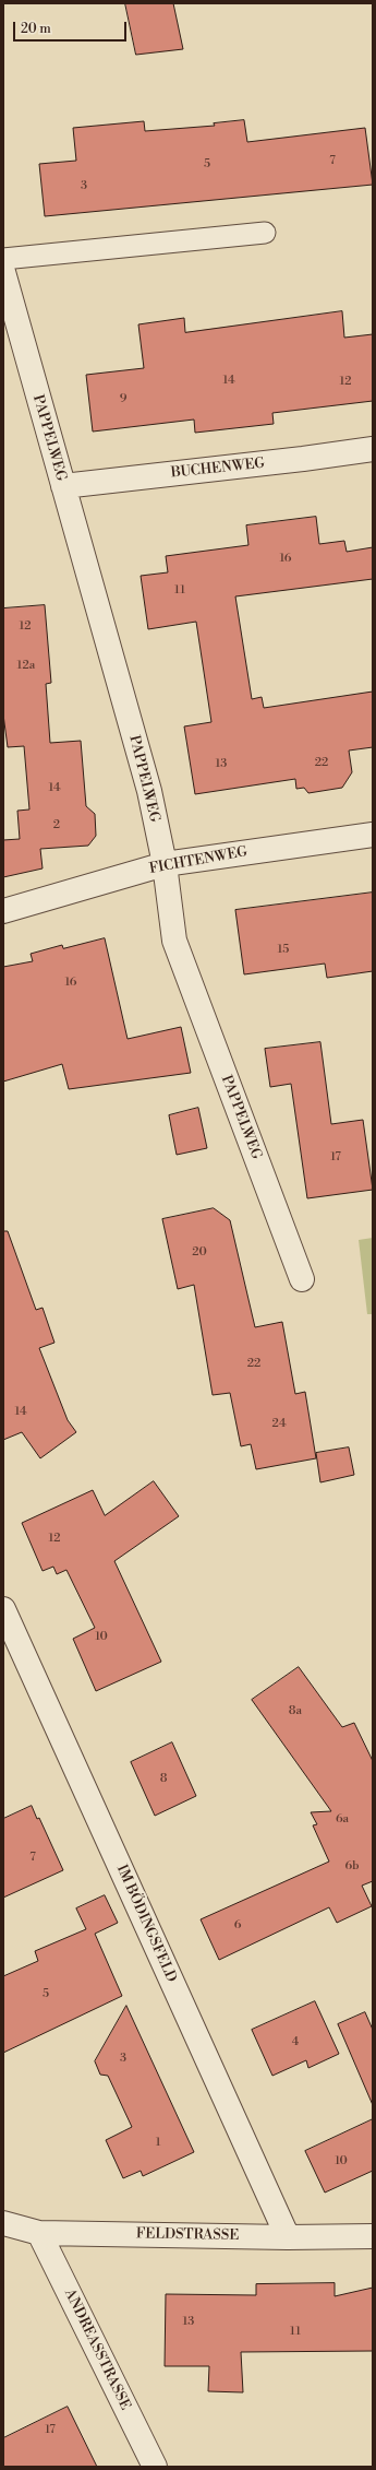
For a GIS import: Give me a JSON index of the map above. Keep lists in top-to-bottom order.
{
  "streets": {
    "street": [
      "PAPPELWEG",
      "BUCHENWEG",
      "FICHTENWEG",
      "IM BÖDINGSFELD",
      "FELDSTRASSE",
      "ANDREASSTRASSE"
    ]
  },
  "crossings": [
    ["PAPPELWEG", "BUCHENWEG"],
    ["PAPPELWEG", "FICHTENWEG"],
    ["IM BÖDINGSFELD", "FELDSTRASSE"],
    ["FELDSTRASSE", "ANDREASSTRASSE"]
  ],
  "house_numbers": [
    "7",
    "5",
    "3",
    "14",
    "12",
    "9",
    "16",
    "11",
    "12",
    "12a",
    "22",
    "13",
    "14",
    "2",
    "15",
    "16",
    "17",
    "20",
    "22",
    "14",
    "24",
    "12",
    "10",
    "8a",
    "8",
    "6a",
    "7",
    "6b",
    "6",
    "5",
    "4",
    "3",
    "1",
    "10",
    "13",
    "11",
    "17"
  ],
  "scale_bar": "20 m"
}
